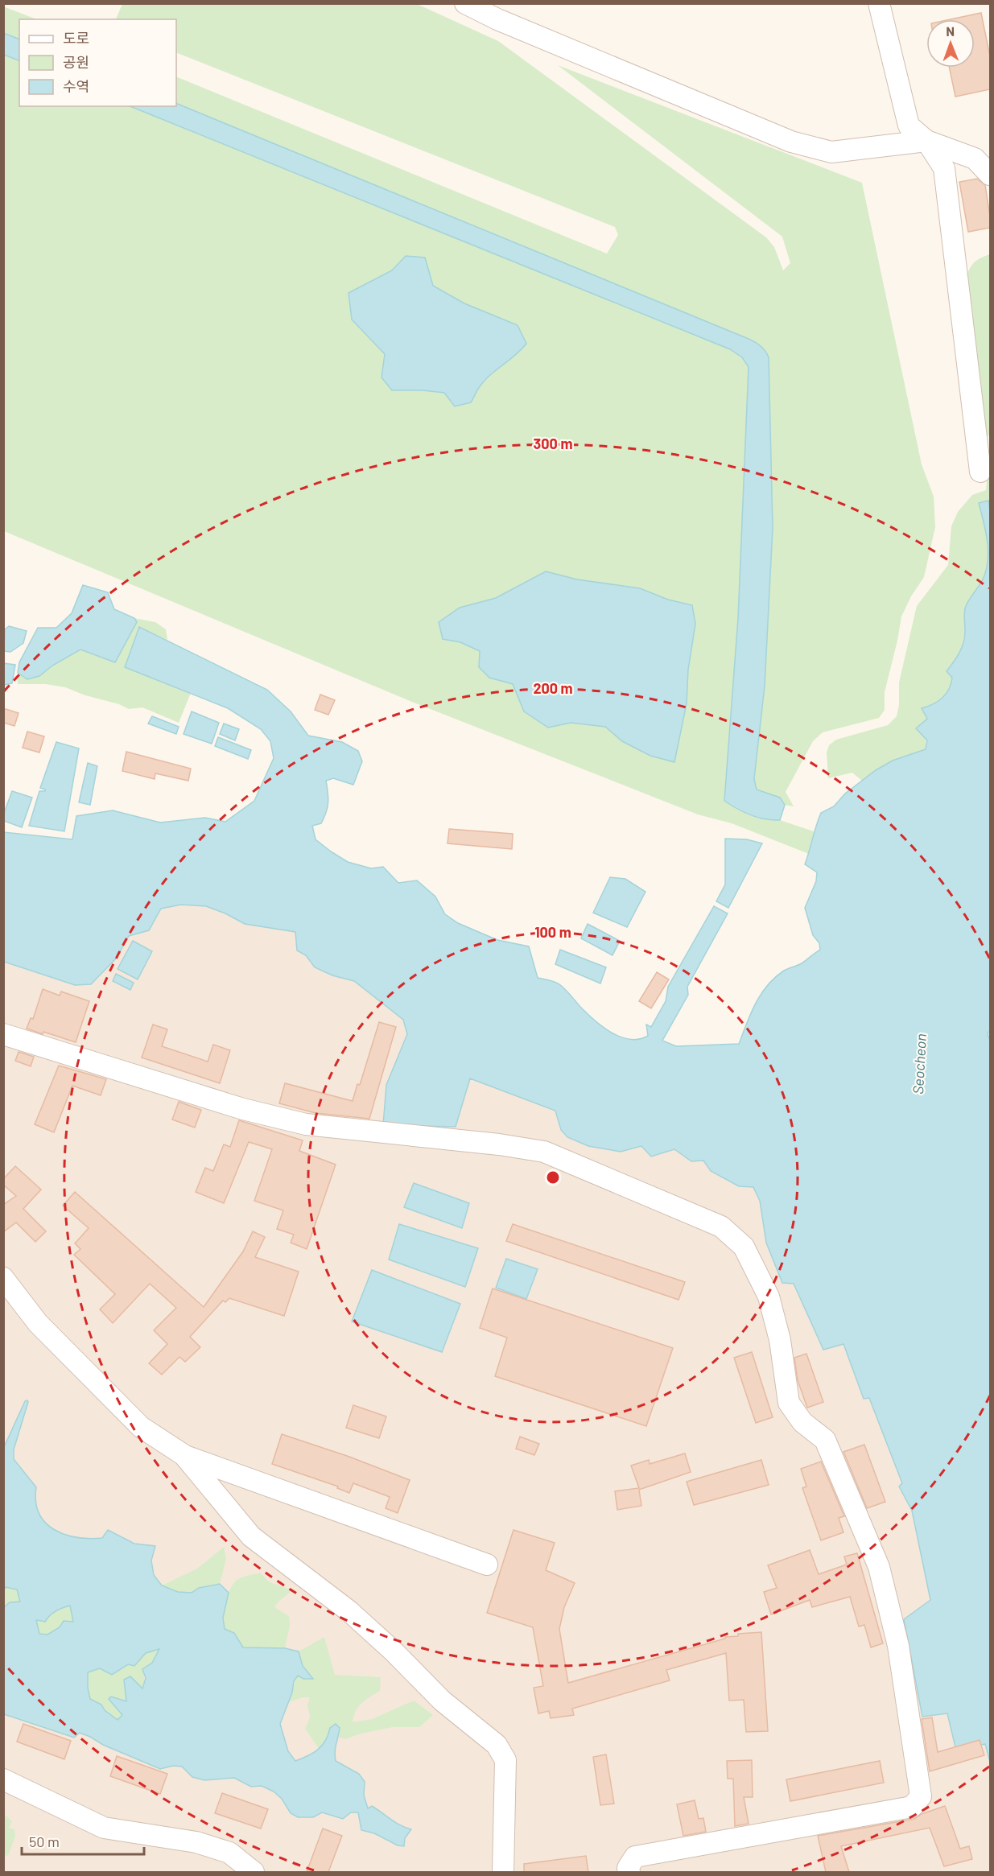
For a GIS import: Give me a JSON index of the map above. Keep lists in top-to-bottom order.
{
  "water": ["Seocheon"],
  "legend": ["도로", "공원", "수역"],
  "scale_bar": "50 m",
  "north": "top",
  "rings": ["300 m", "200 m", "100 m"]
}
